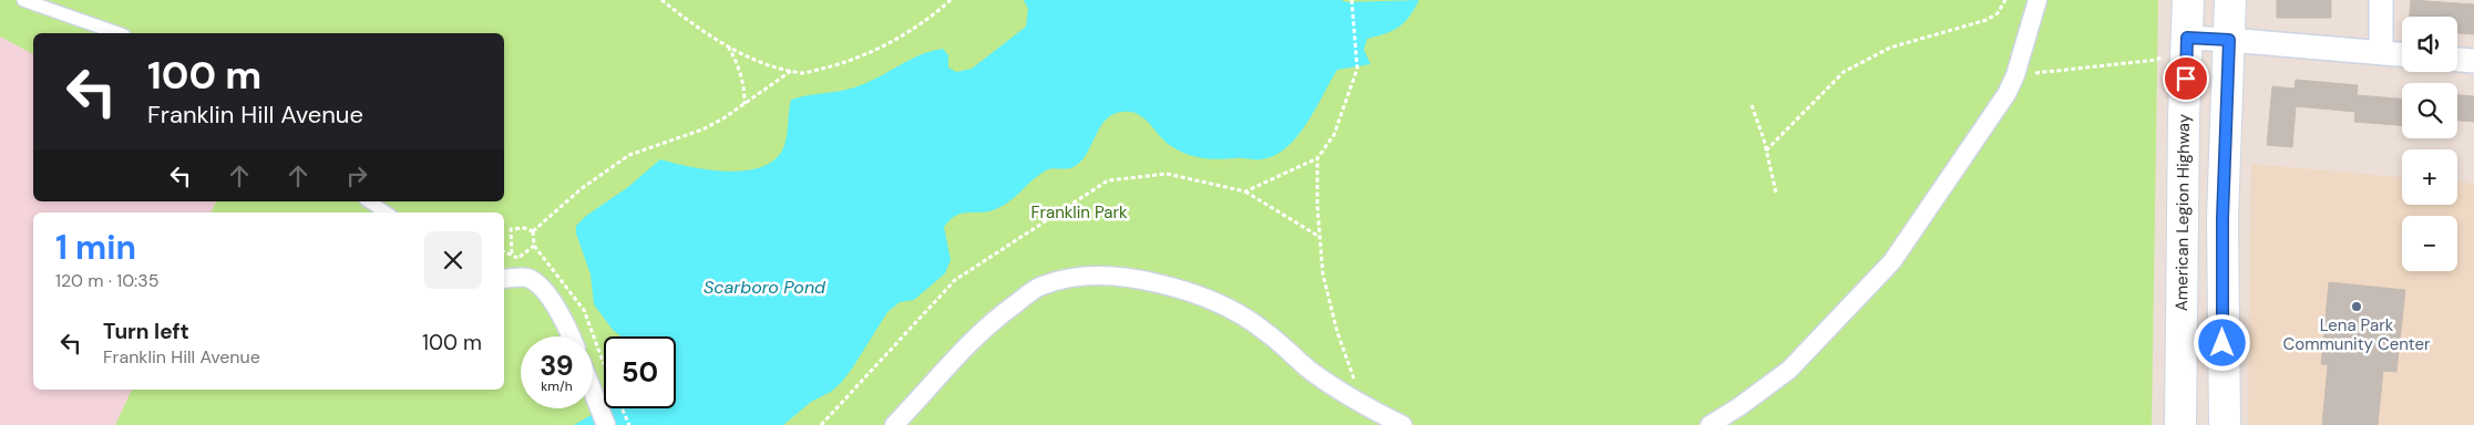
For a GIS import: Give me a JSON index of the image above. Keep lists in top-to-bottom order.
{
  "streets": {
    "main road": ["American Legion Highway"]
  },
  "water": ["Scarboro Pond"],
  "parks": ["Franklin Park"],
  "places": ["Lena Park Community Center"],
  "page": {
    "map_buttons": ["+", "−"],
    "turn": ["100 m", "Franklin Hill Avenue"],
    "heading": ["1 min", "120 m · 10:35"],
    "list": [
      {
        "name": "Turn left",
        "note": "Franklin Hill Avenue",
        "value": "100 m"
      }
    ],
    "speed": "39 km/h",
    "limit": "50"
  }
}
